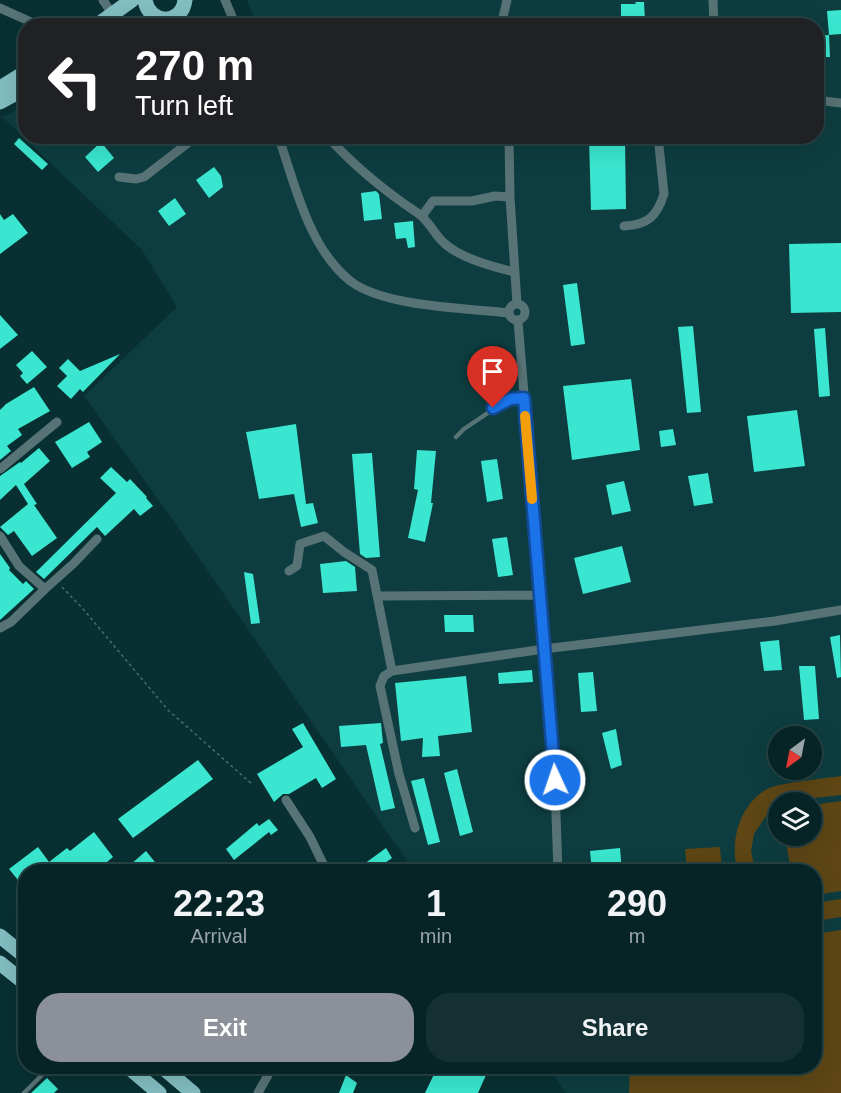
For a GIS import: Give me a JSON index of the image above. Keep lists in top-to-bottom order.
{
  "north": "bottom left",
  "page": {
    "turn": ["270 m", "Turn left"],
    "eta": [
      "22:23",
      "Arrival",
      "1",
      "min",
      "290",
      "m"
    ],
    "buttons": ["Exit", "Share"]
  }
}
